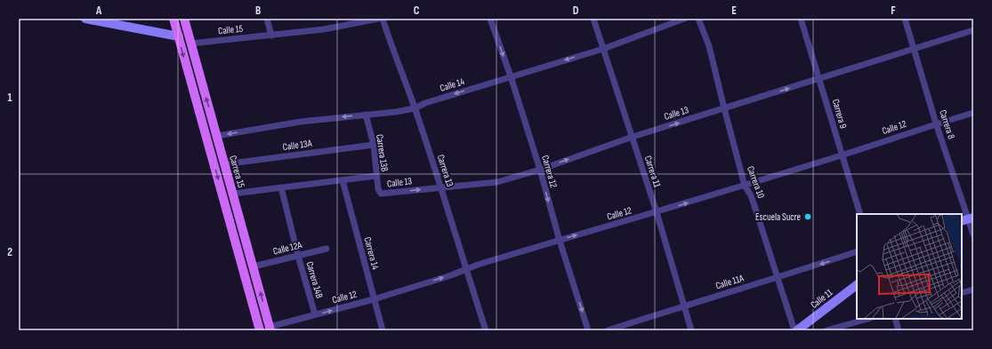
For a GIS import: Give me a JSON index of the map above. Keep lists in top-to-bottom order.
{
  "streets": {
    "main road": ["Carrera 15"],
    "street": [
      "Calle 15",
      "Calle 14",
      "Calle 13",
      "Carrera 9",
      "Carrera 8",
      "Calle 12",
      "Calle 13A",
      "Carrera 13B",
      "Carrera 13",
      "Carrera 12",
      "Carrera 11",
      "Carrera 10",
      "Calle 12A",
      "Carrera 14",
      "Carrera 14B",
      "Calle 11A",
      "Calle 11"
    ]
  },
  "crossings": [
    ["Calle 15", "Carrera 15"],
    ["Calle 14", "Carrera 13B"],
    ["Calle 14", "Carrera 13"],
    ["Calle 14", "Carrera 15"],
    ["Calle 14", "Carrera 12"],
    ["Calle 14", "Carrera 11"],
    ["Calle 13", "Carrera 9"],
    ["Calle 13", "Carrera 8"],
    ["Calle 13", "Carrera 13B"],
    ["Calle 13", "Carrera 13"],
    ["Calle 13", "Carrera 15"],
    ["Calle 13", "Carrera 12"],
    ["Calle 13", "Carrera 11"],
    ["Calle 13", "Carrera 10"],
    ["Calle 13", "Carrera 14"],
    ["Calle 13", "Carrera 14B"],
    ["Carrera 9", "Calle 12"],
    ["Carrera 8", "Calle 12"],
    ["Calle 12", "Carrera 13"],
    ["Calle 12", "Carrera 15"],
    ["Calle 12", "Carrera 12"],
    ["Calle 12", "Carrera 11"],
    ["Calle 12", "Carrera 10"],
    ["Calle 12", "Carrera 14"],
    ["Calle 12", "Carrera 14B"],
    ["Calle 13A", "Carrera 13B"],
    ["Calle 13A", "Carrera 15"],
    ["Carrera 15", "Calle 12A"],
    ["Carrera 11", "Calle 11A"],
    ["Carrera 10", "Calle 11A"],
    ["Calle 12A", "Carrera 14B"]
  ],
  "one_way": [
    "Calle 14",
    "Calle 13",
    "Calle 12",
    "Carrera 12"
  ],
  "places": ["Escuela Sucre"],
  "grid": {
    "columns": [
      "A",
      "B",
      "C",
      "D",
      "E",
      "F"
    ],
    "rows": ["1", "2"]
  }
}
